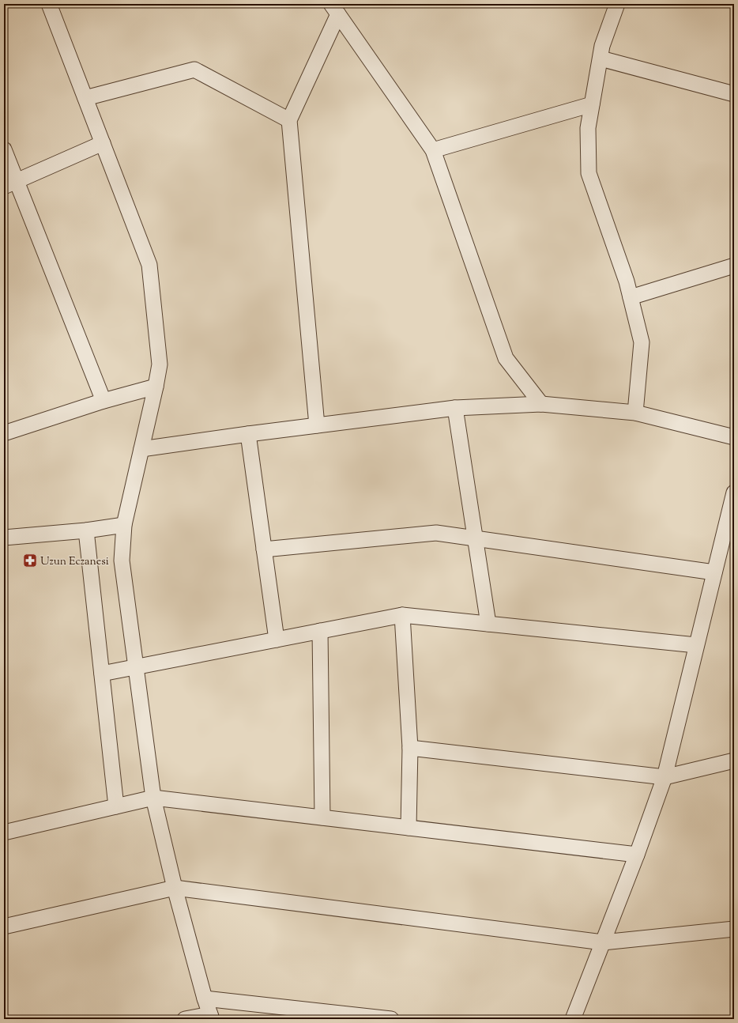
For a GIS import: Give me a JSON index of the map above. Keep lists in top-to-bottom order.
{
  "places": {
    "pharmacy": ["Uzun Eczanesi"]
  }
}
